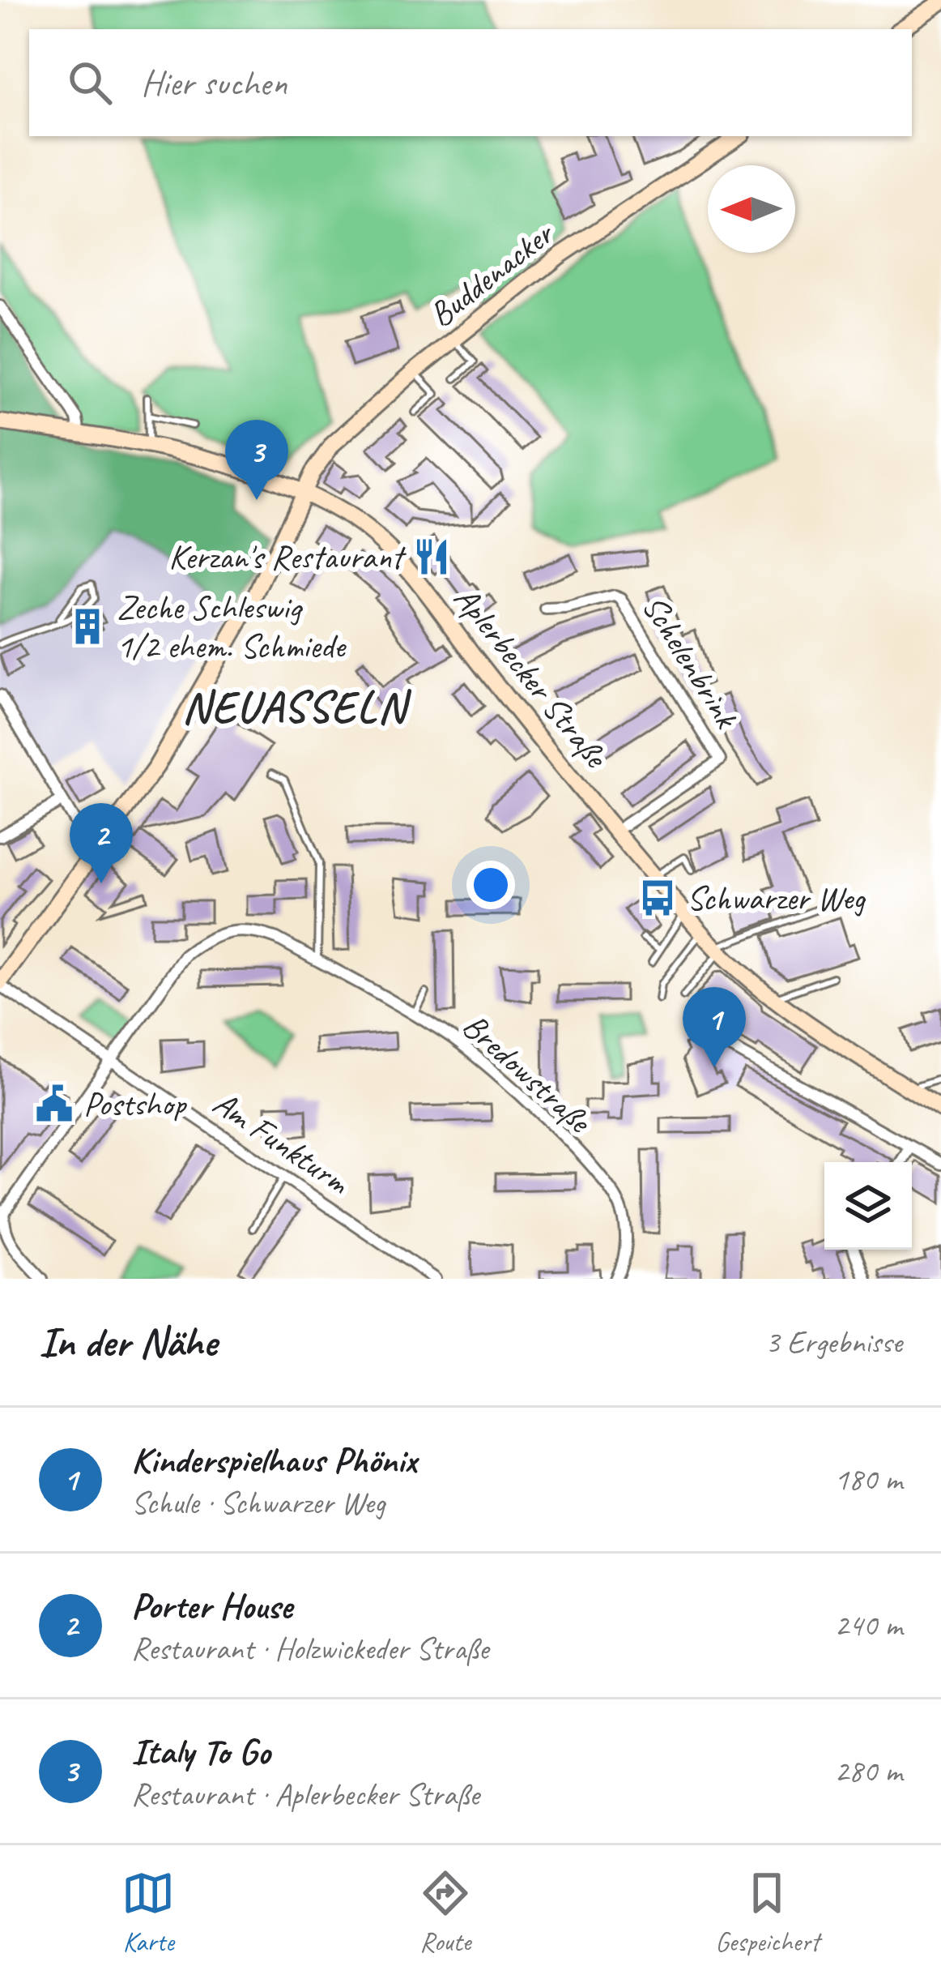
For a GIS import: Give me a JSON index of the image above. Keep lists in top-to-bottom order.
{
  "streets": {
    "main road": ["Buddenacker", "Aplerbecker Straße"],
    "street": ["Schelenbrink", "Bredowstraße", "Am Funkturm"]
  },
  "crossings": [
    ["Buddenacker", "Aplerbecker Straße"],
    ["Buddenacker", "Am Funkturm"],
    ["Schelenbrink", "Aplerbecker Straße"],
    ["Bredowstraße", "Am Funkturm"]
  ],
  "districts": ["NEUASSELN"],
  "places": {
    "restaurant": ["Kerzan's Restaurant"],
    "building": ["Zeche Schleswig 1/2 ehem. Schmiede"],
    "bus stop": ["Schwarzer Weg"],
    "public building": ["Postshop"]
  },
  "north": "left",
  "page": {
    "search": "Hier suchen",
    "pins": ["3", "2", "1"],
    "heading": ["In der Nähe", "3 Ergebnisse"],
    "list": [
      {
        "mark": "1",
        "name": "Kinderspielhaus Phönix",
        "note": "Schule · Schwarzer Weg",
        "value": "180 m"
      },
      {
        "mark": "2",
        "name": "Porter House",
        "note": "Restaurant · Holzwickeder Straße",
        "value": "240 m"
      },
      {
        "mark": "3",
        "name": "Italy To Go",
        "note": "Restaurant · Aplerbecker Straße",
        "value": "280 m"
      }
    ],
    "nav": ["Karte", "Route", "Gespeichert"]
  }
}
